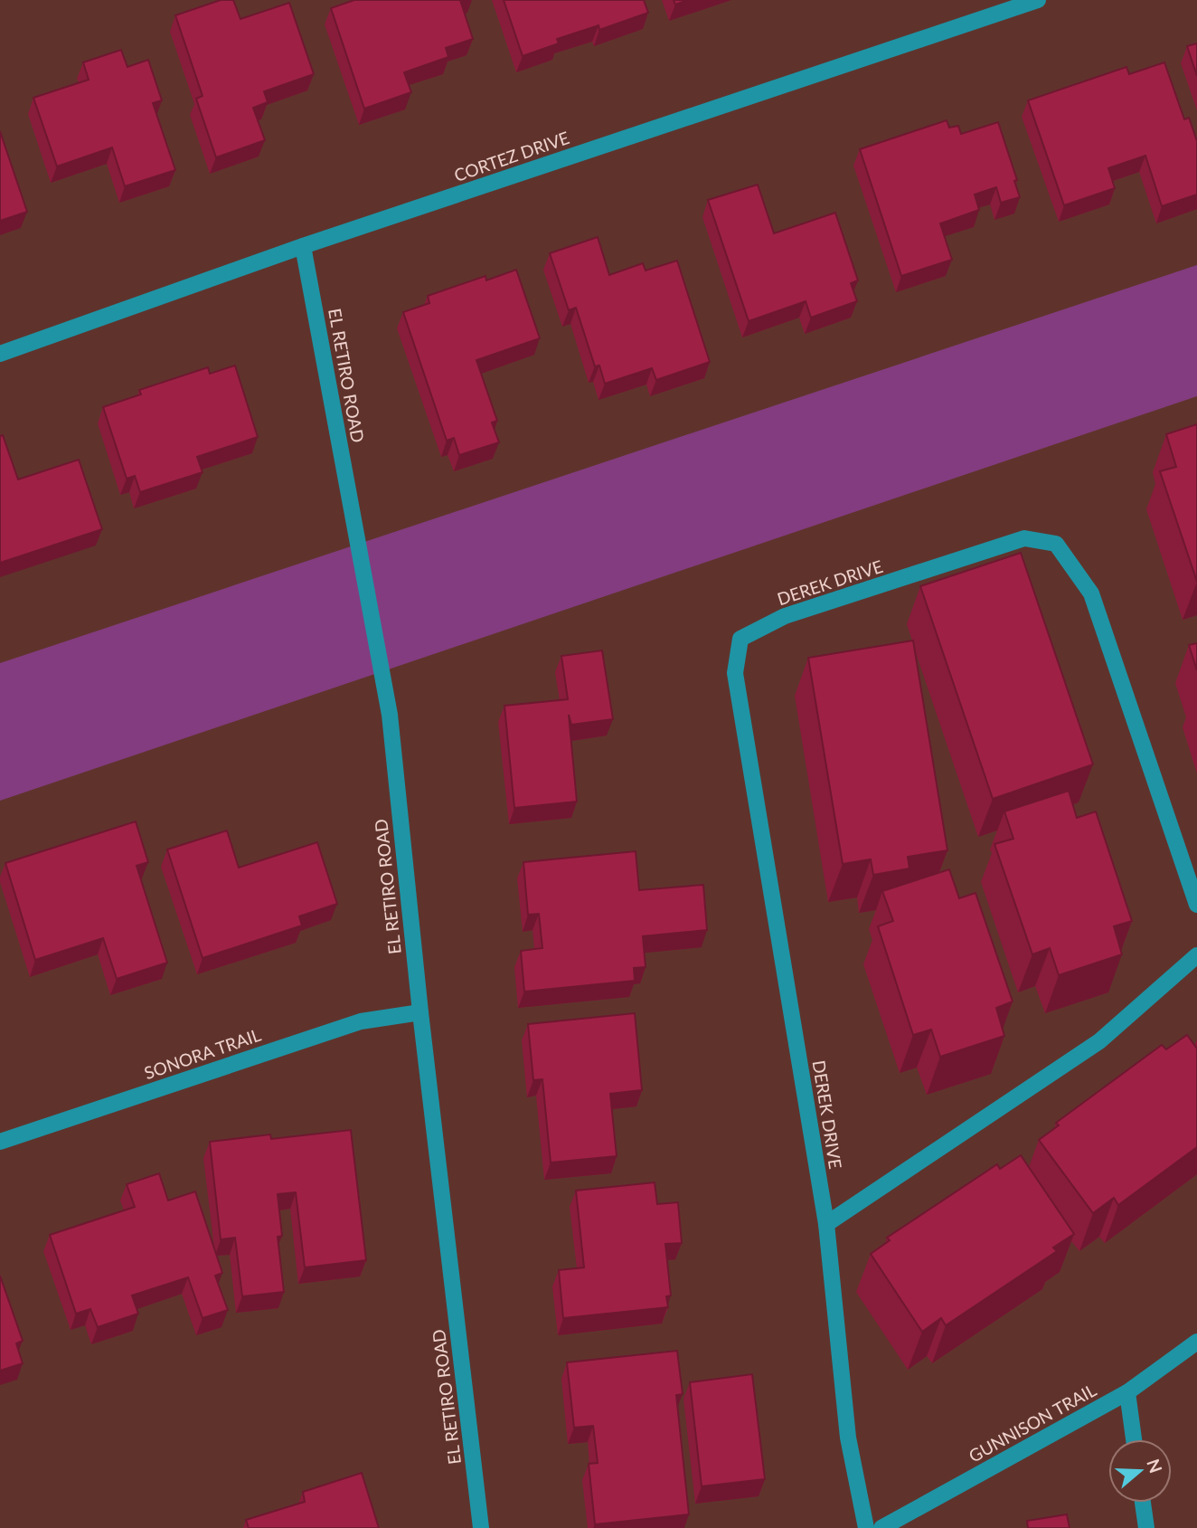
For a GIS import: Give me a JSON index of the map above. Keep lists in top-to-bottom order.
{
  "streets": {
    "street": [
      "CORTEZ DRIVE",
      "EL RETIRO ROAD",
      "DEREK DRIVE",
      "SONORA TRAIL",
      "GUNNISON TRAIL"
    ]
  },
  "crossings": [
    ["CORTEZ DRIVE", "EL RETIRO ROAD"],
    ["EL RETIRO ROAD", "SONORA TRAIL"]
  ],
  "north": "right"
}
